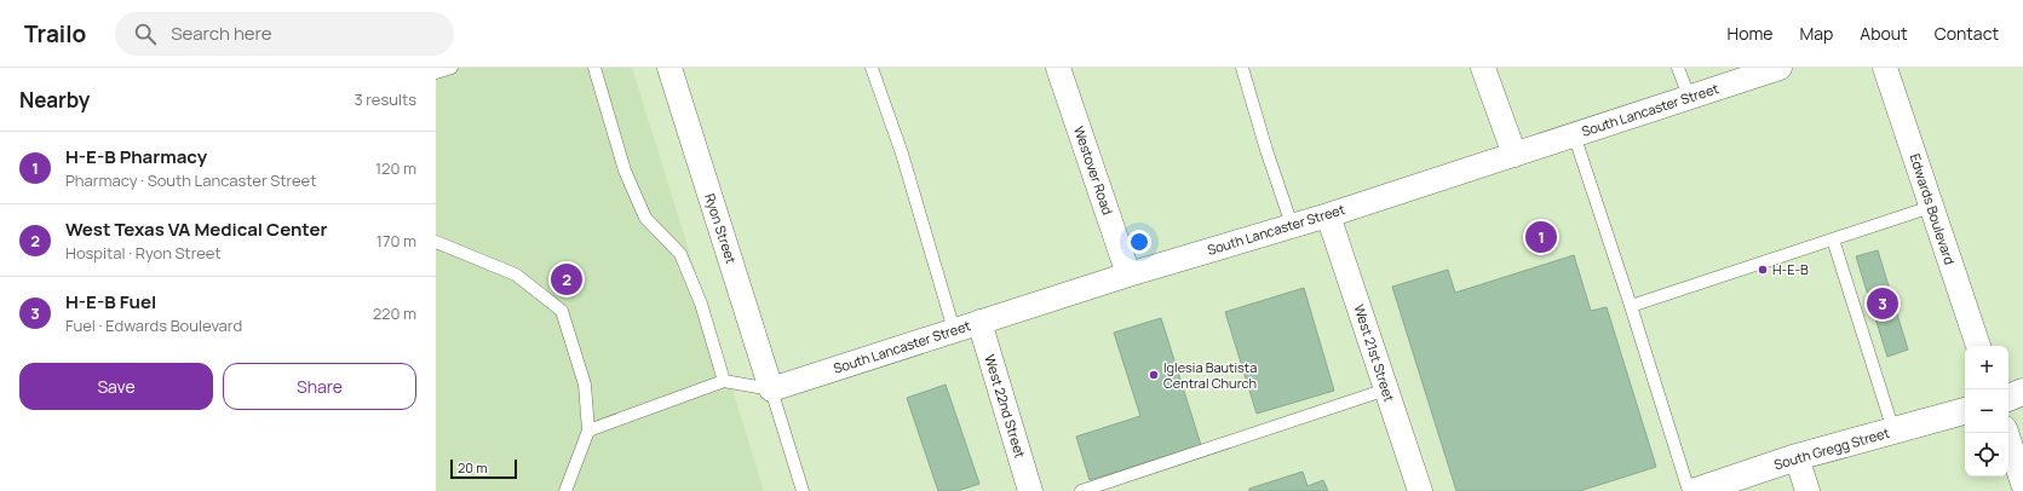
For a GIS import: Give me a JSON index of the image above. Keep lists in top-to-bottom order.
{
  "streets": {
    "main road": ["South Gregg Street"],
    "street": [
      "South Lancaster Street",
      "Westover Road",
      "Edwards Boulevard",
      "Ryon Street",
      "West 21st Street",
      "West 22nd Street"
    ]
  },
  "crossings": [
    ["South Lancaster Street", "Westover Road"],
    ["South Lancaster Street", "Ryon Street"],
    ["South Lancaster Street", "West 21st Street"],
    ["South Lancaster Street", "West 22nd Street"]
  ],
  "places": ["H-E-B", "Iglesia Bautista Central Church"],
  "scale_bar": "20 m",
  "page": {
    "header": "Trailo",
    "search": "Search here",
    "nav": [
      "Home",
      "Map",
      "About",
      "Contact"
    ],
    "heading": ["Nearby", "3 results"],
    "list": [
      {
        "mark": "1",
        "name": "H-E-B Pharmacy",
        "note": "Pharmacy · South Lancaster Street",
        "value": "120 m"
      },
      {
        "mark": "2",
        "name": "West Texas VA Medical Center",
        "note": "Hospital · Ryon Street",
        "value": "170 m"
      },
      {
        "mark": "3",
        "name": "H-E-B Fuel",
        "note": "Fuel · Edwards Boulevard",
        "value": "220 m"
      }
    ],
    "pins": ["1", "2", "3"],
    "map_buttons": ["+", "−"],
    "buttons": ["Save", "Share"],
    "scale": "20 m"
  }
}
